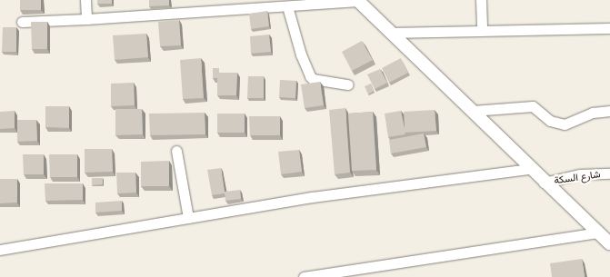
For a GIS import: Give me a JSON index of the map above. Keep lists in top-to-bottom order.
{
  "streets": {
    "street": ["شارع السكة"]
  }
}
